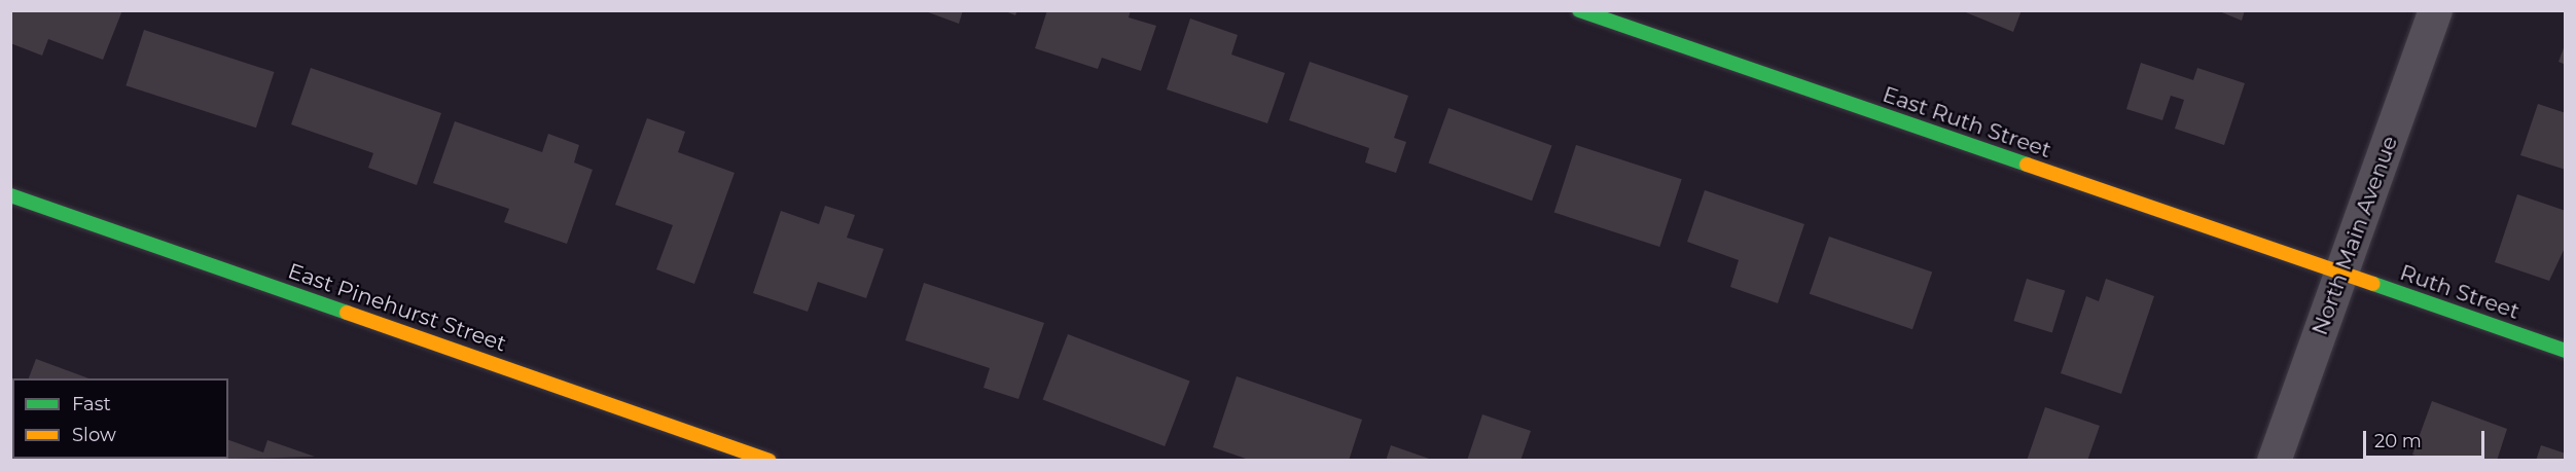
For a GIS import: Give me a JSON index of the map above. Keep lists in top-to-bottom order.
{
  "streets": {
    "street": [
      "East Ruth Street",
      "North Main Avenue",
      "Ruth Street",
      "East Pinehurst Street"
    ]
  },
  "crossings": [
    ["East Ruth Street", "North Main Avenue"],
    ["East Ruth Street", "Ruth Street"],
    ["North Main Avenue", "Ruth Street"]
  ],
  "legend": ["Fast", "Slow"],
  "scale_bar": "20 m"
}
